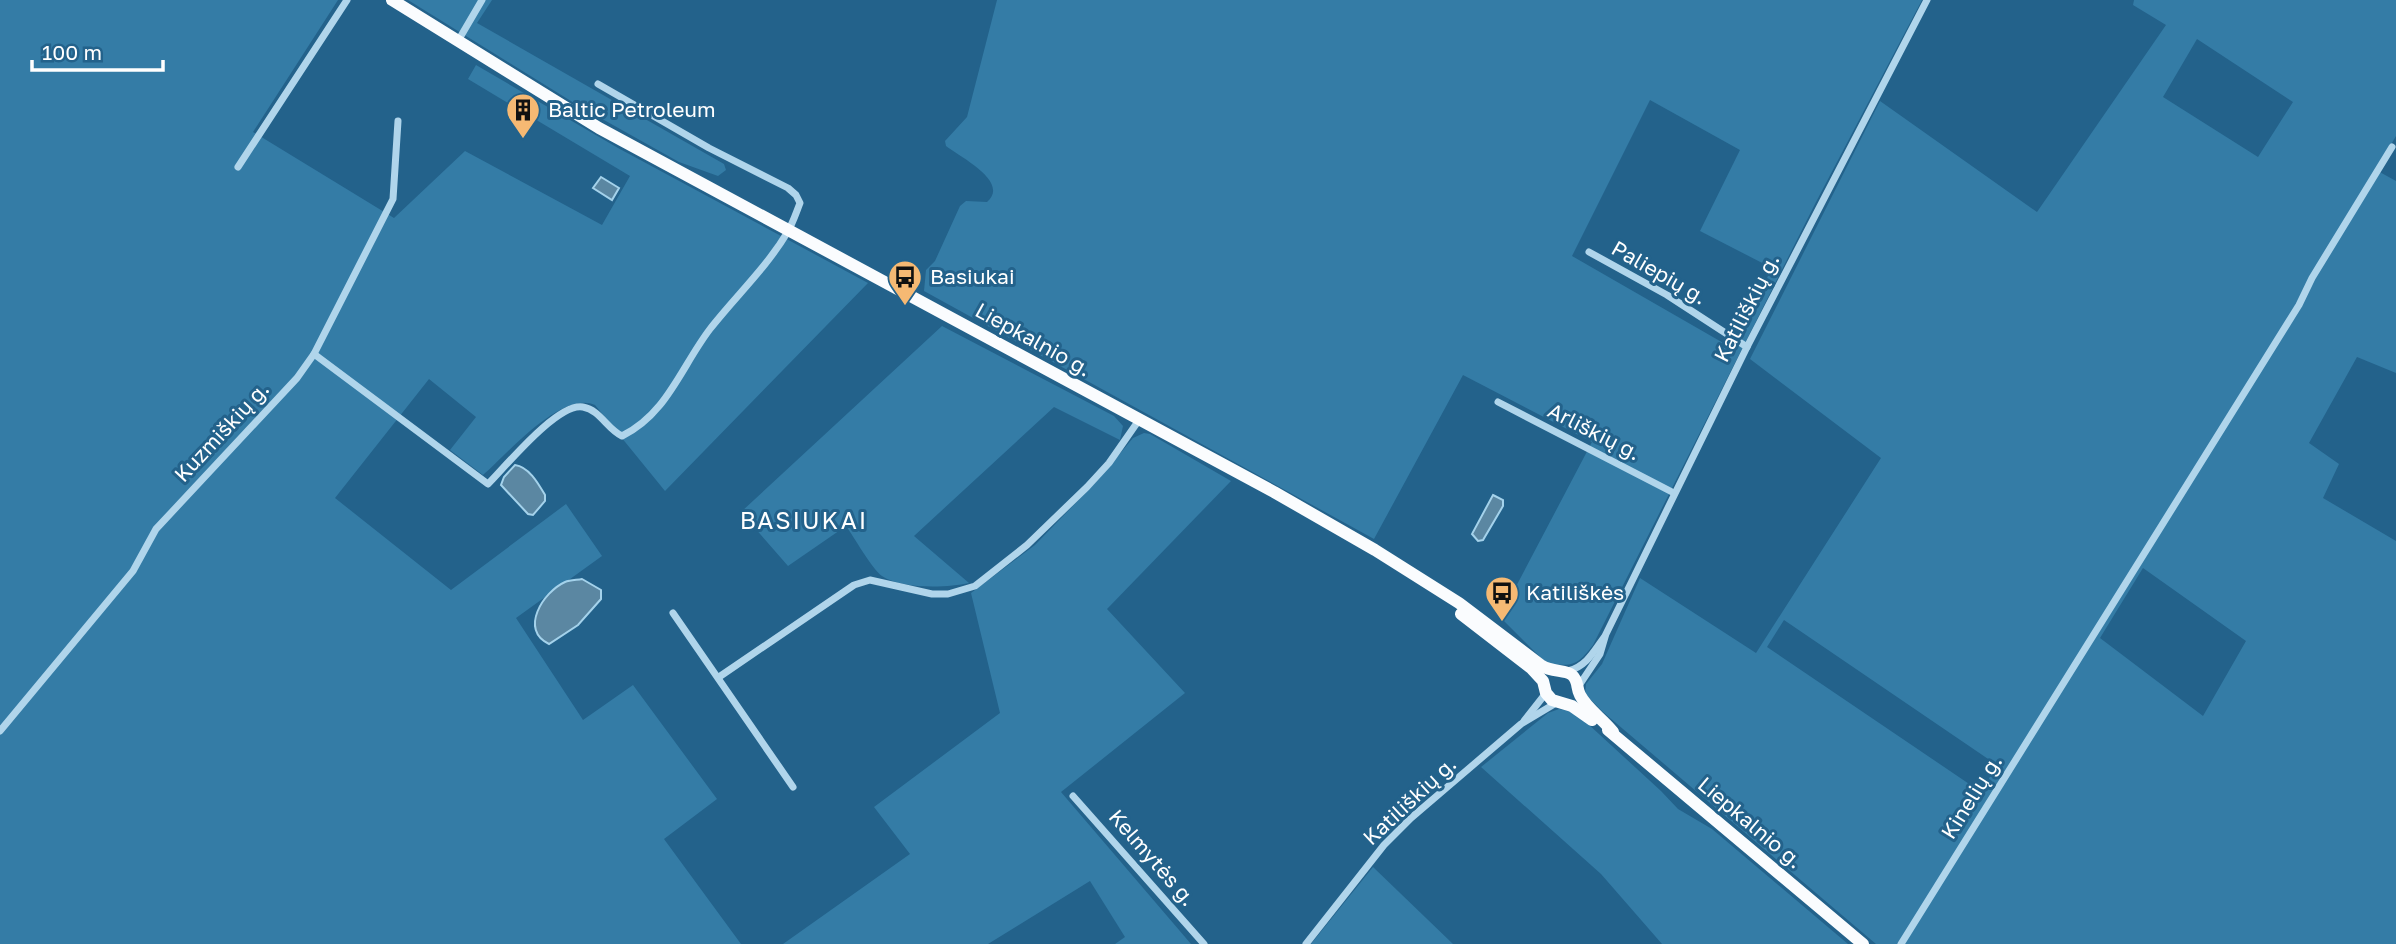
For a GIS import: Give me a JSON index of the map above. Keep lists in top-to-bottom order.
{
  "streets": {
    "highway": ["Liepkalnio g."],
    "street": [
      "Paliepių g.",
      "Katiliškių g.",
      "Kuzmiškių g.",
      "Arliškių g.",
      "Kinelių g.",
      "Kelmytės g."
    ]
  },
  "crossings": [
    ["Paliepių g.", "Katiliškių g."],
    ["Katiliškių g.", "Liepkalnio g."],
    ["Katiliškių g.", "Arliškių g."]
  ],
  "districts": ["BASIUKAI"],
  "places": {
    "building": ["Baltic Petroleum"],
    "bus stop": ["Basiukai", "Katiliškės"]
  },
  "scale_bar": "100 m"
}
